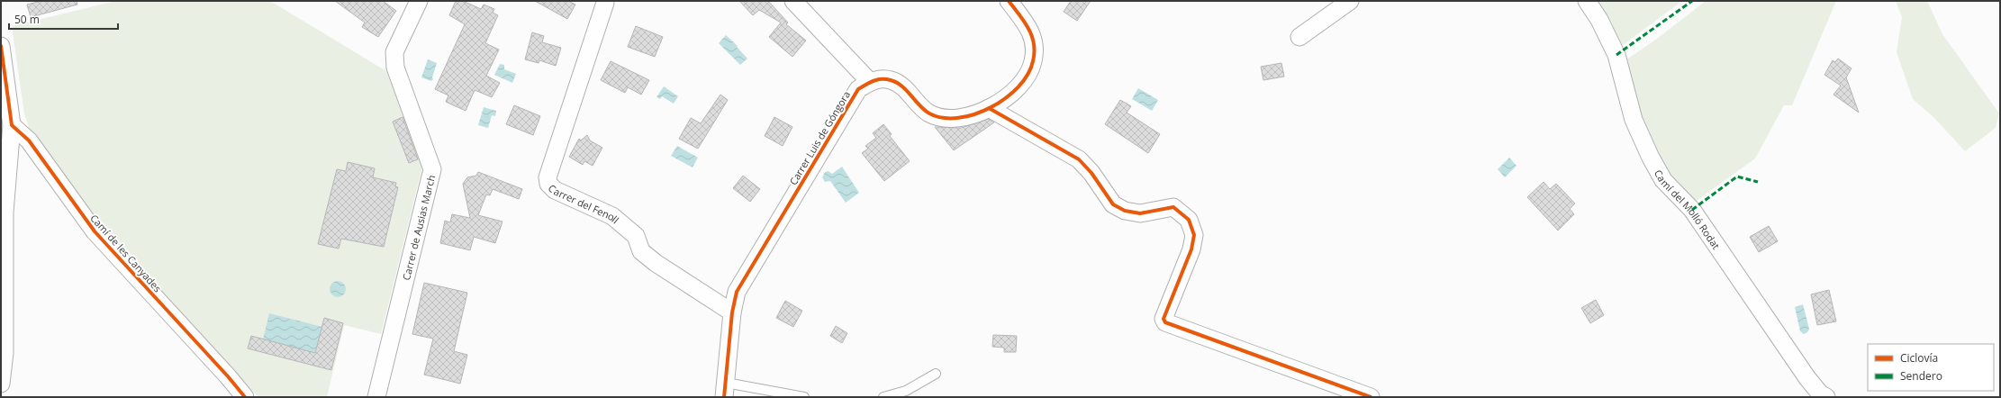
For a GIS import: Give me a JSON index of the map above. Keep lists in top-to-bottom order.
{
  "streets": {
    "street": [
      "Carrer Luis de Góngora",
      "Carrer del Fenoll",
      "Camí del Molló Rodat",
      "Carrer de Ausias March",
      "Camí de les Canyades"
    ]
  },
  "crossings": [
    ["Carrer Luis de Góngora", "Carrer del Fenoll"]
  ],
  "legend": ["Ciclovía", "Sendero"],
  "scale_bar": "50 m"
}
